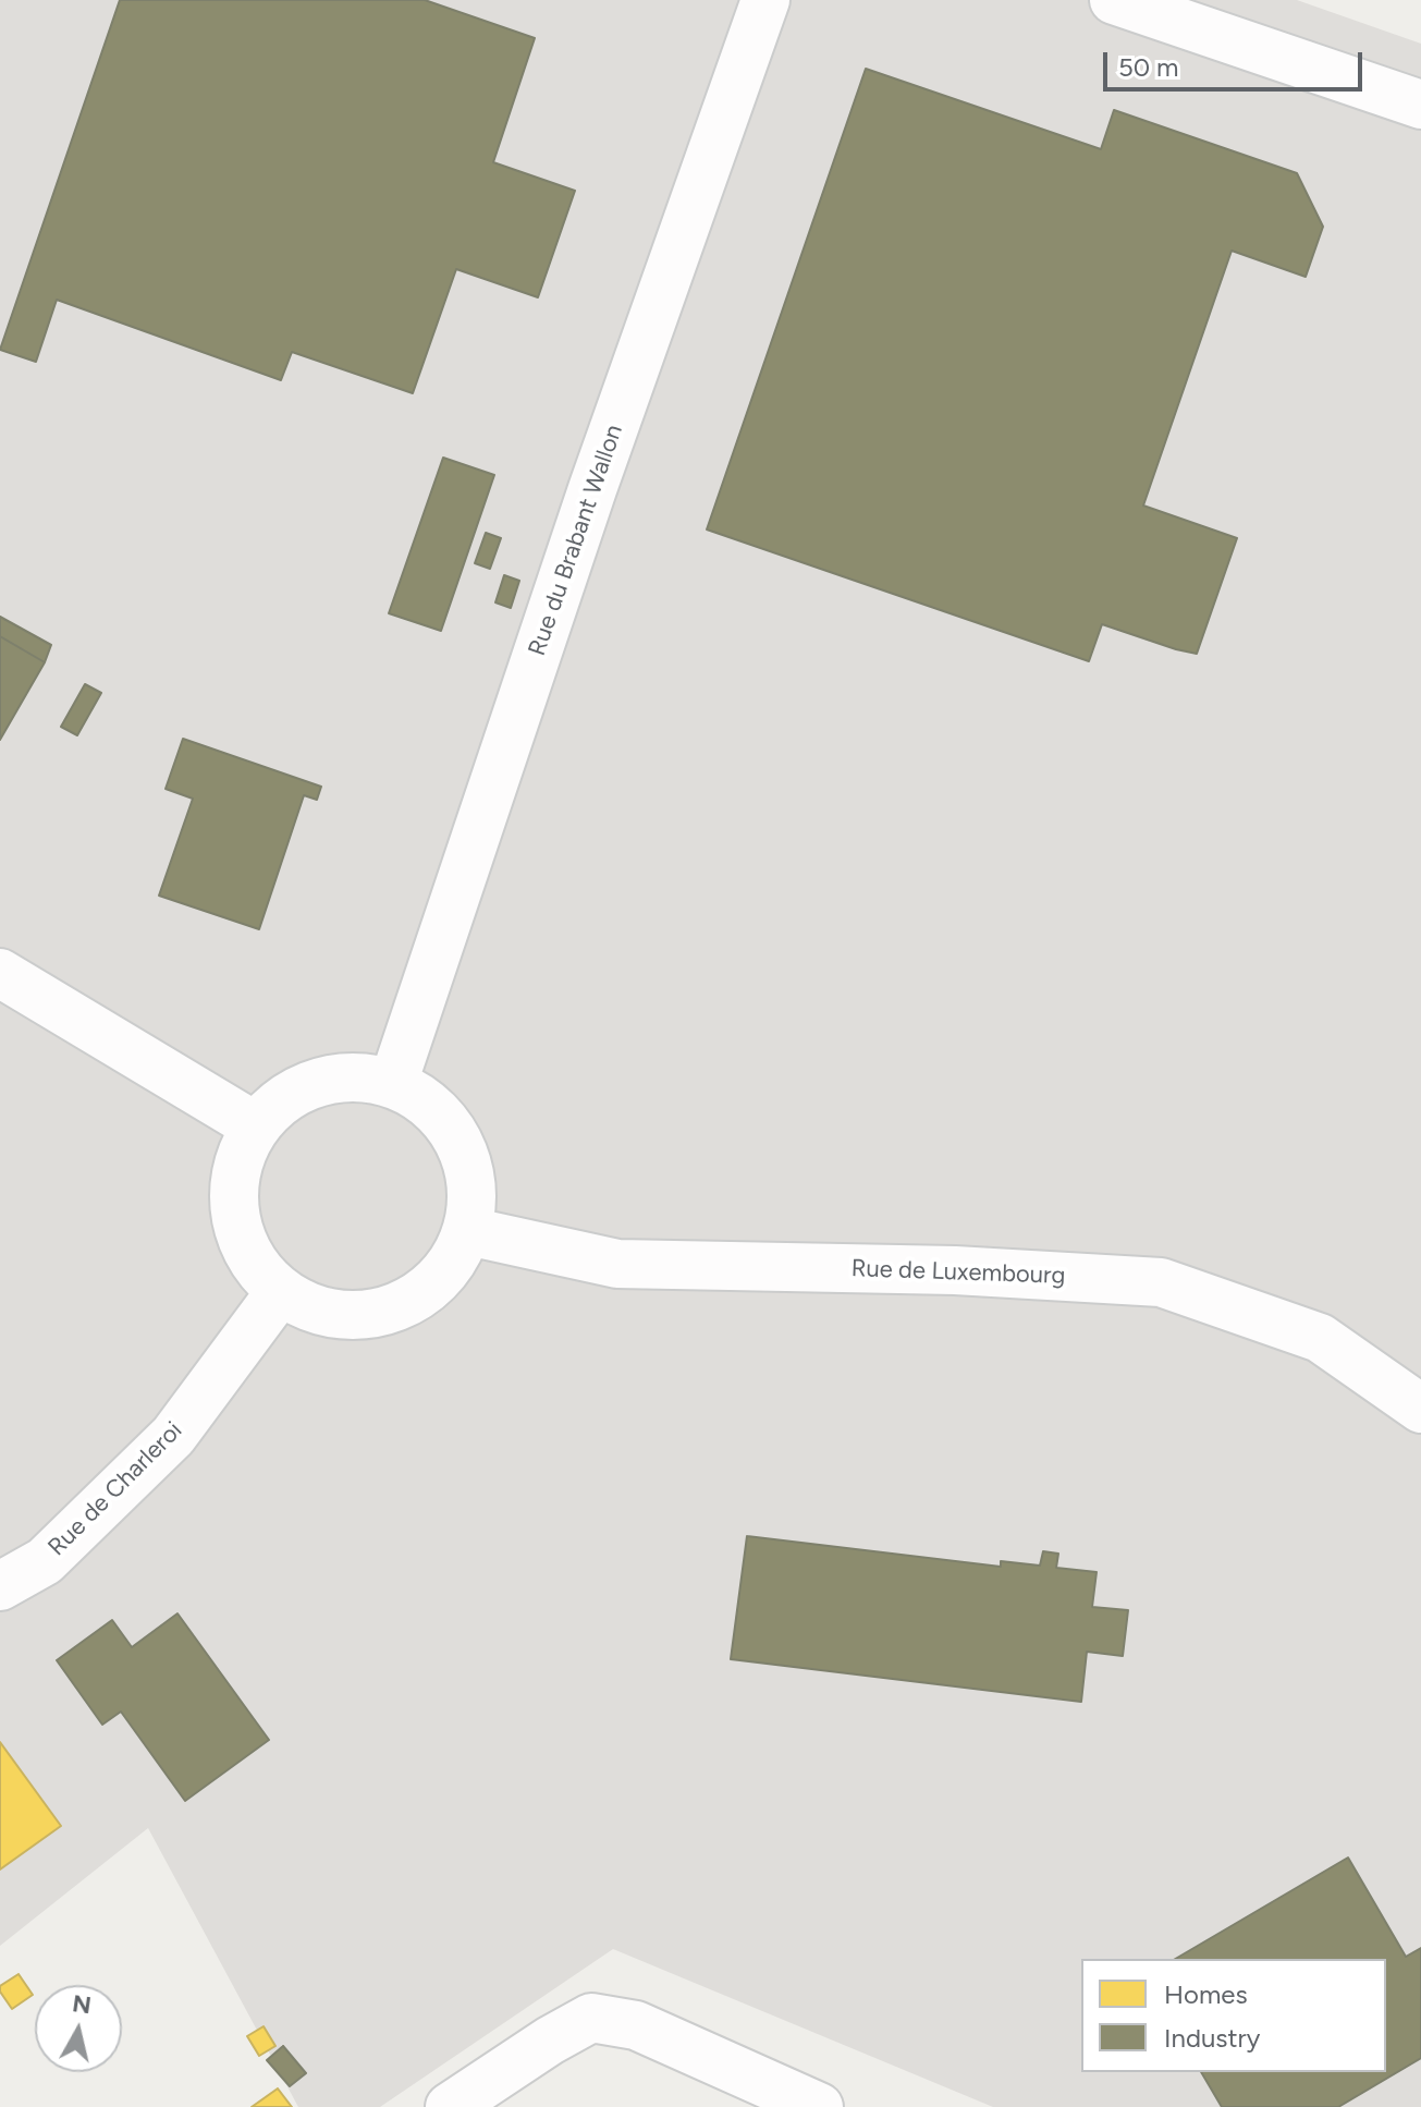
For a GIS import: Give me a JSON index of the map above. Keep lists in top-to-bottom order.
{
  "streets": {
    "street": ["Rue du Brabant Wallon", "Rue de Luxembourg", "Rue de Charleroi"]
  },
  "crossings": [
    ["Rue du Brabant Wallon", "Rue de Luxembourg"],
    ["Rue du Brabant Wallon", "Rue de Charleroi"],
    ["Rue de Luxembourg", "Rue de Charleroi"]
  ],
  "legend": ["Homes", "Industry"],
  "scale_bar": "50 m",
  "north": "top"
}
